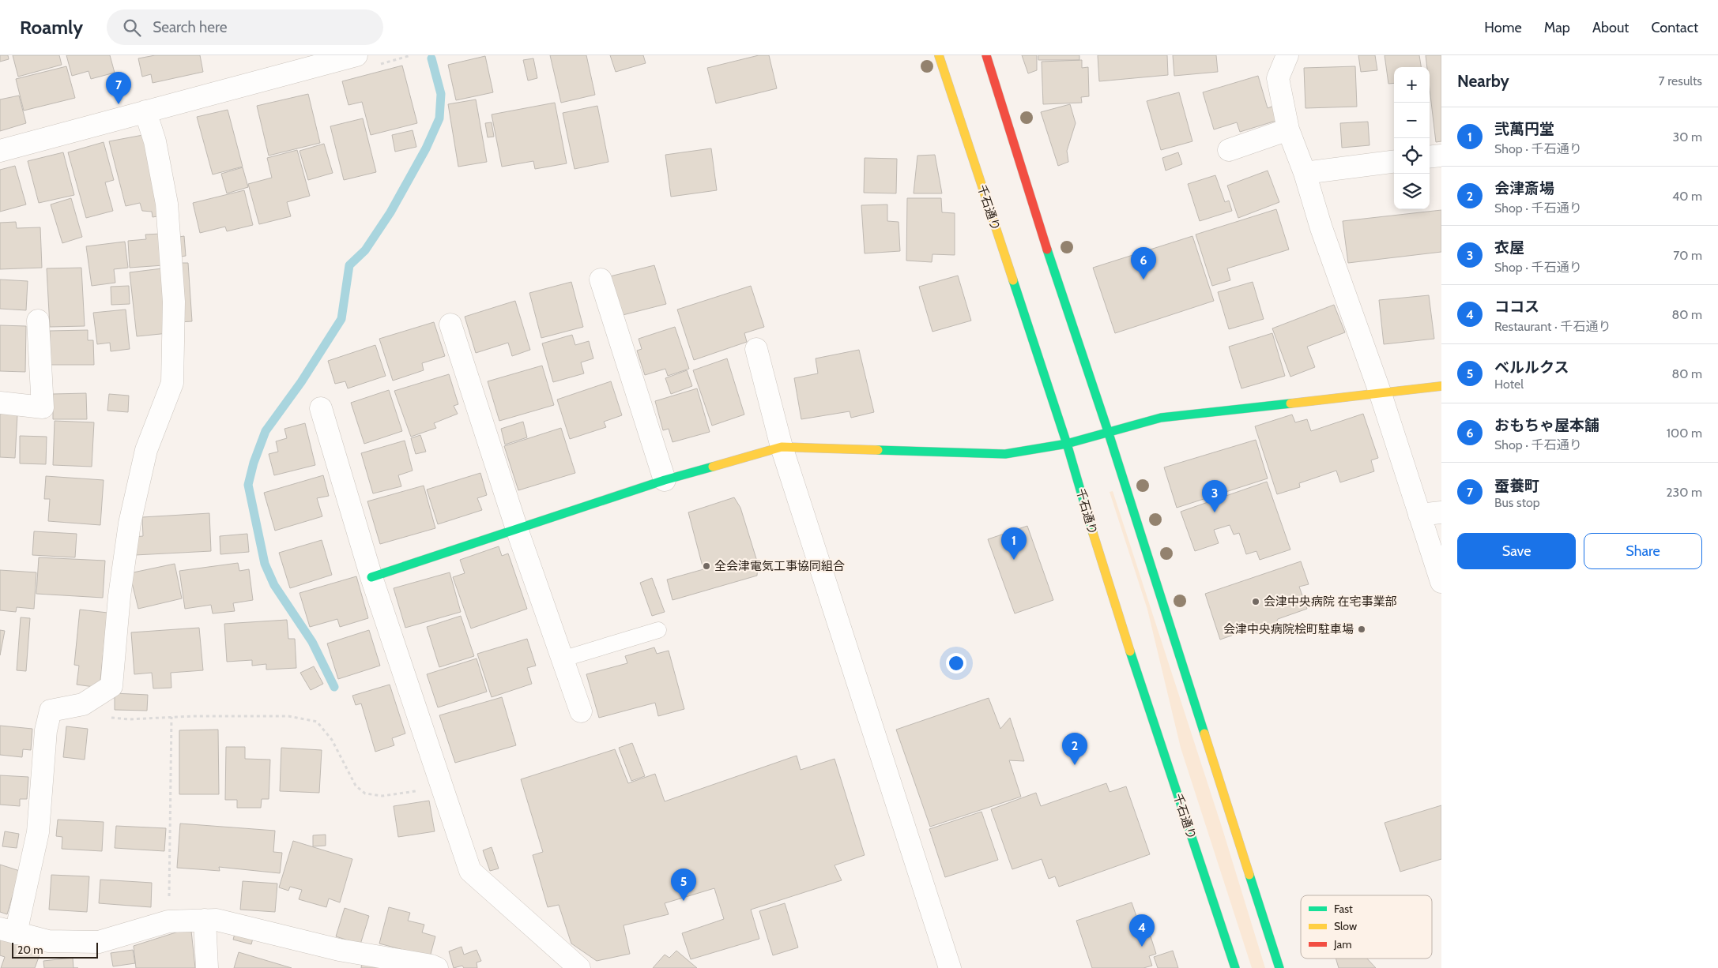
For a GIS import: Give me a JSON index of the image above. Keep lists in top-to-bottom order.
{
  "streets": {
    "main road": ["千石通り"]
  },
  "places": ["全会津電気工事協同組合", "会津中央病院 在宅事業部", "会津中央病院桧町駐車場"],
  "legend": ["Fast", "Slow", "Jam"],
  "scale_bar": "20 m",
  "page": {
    "header": "Roamly",
    "search": "Search here",
    "nav": [
      "Home",
      "Map",
      "About",
      "Contact"
    ],
    "heading": ["Nearby", "7 results"],
    "map_buttons": ["+", "−"],
    "pins": [
      "7",
      "6",
      "3",
      "1",
      "2",
      "5",
      "4"
    ],
    "list": [
      {
        "mark": "1",
        "name": "弐萬円堂",
        "note": "Shop · 千石通り",
        "value": "30 m"
      },
      {
        "mark": "2",
        "name": "会津斎場",
        "note": "Shop · 千石通り",
        "value": "40 m"
      },
      {
        "mark": "3",
        "name": "衣屋",
        "note": "Shop · 千石通り",
        "value": "70 m"
      },
      {
        "mark": "4",
        "name": "ココス",
        "note": "Restaurant · 千石通り",
        "value": "80 m"
      },
      {
        "mark": "5",
        "name": "ベルルクス",
        "note": "Hotel",
        "value": "80 m"
      },
      {
        "mark": "6",
        "name": "おもちゃ屋本舗",
        "note": "Shop · 千石通り",
        "value": "100 m"
      },
      {
        "mark": "7",
        "name": "蚕養町",
        "note": "Bus stop",
        "value": "230 m"
      }
    ],
    "buttons": ["Save", "Share"],
    "scale": "20 m"
  }
}
